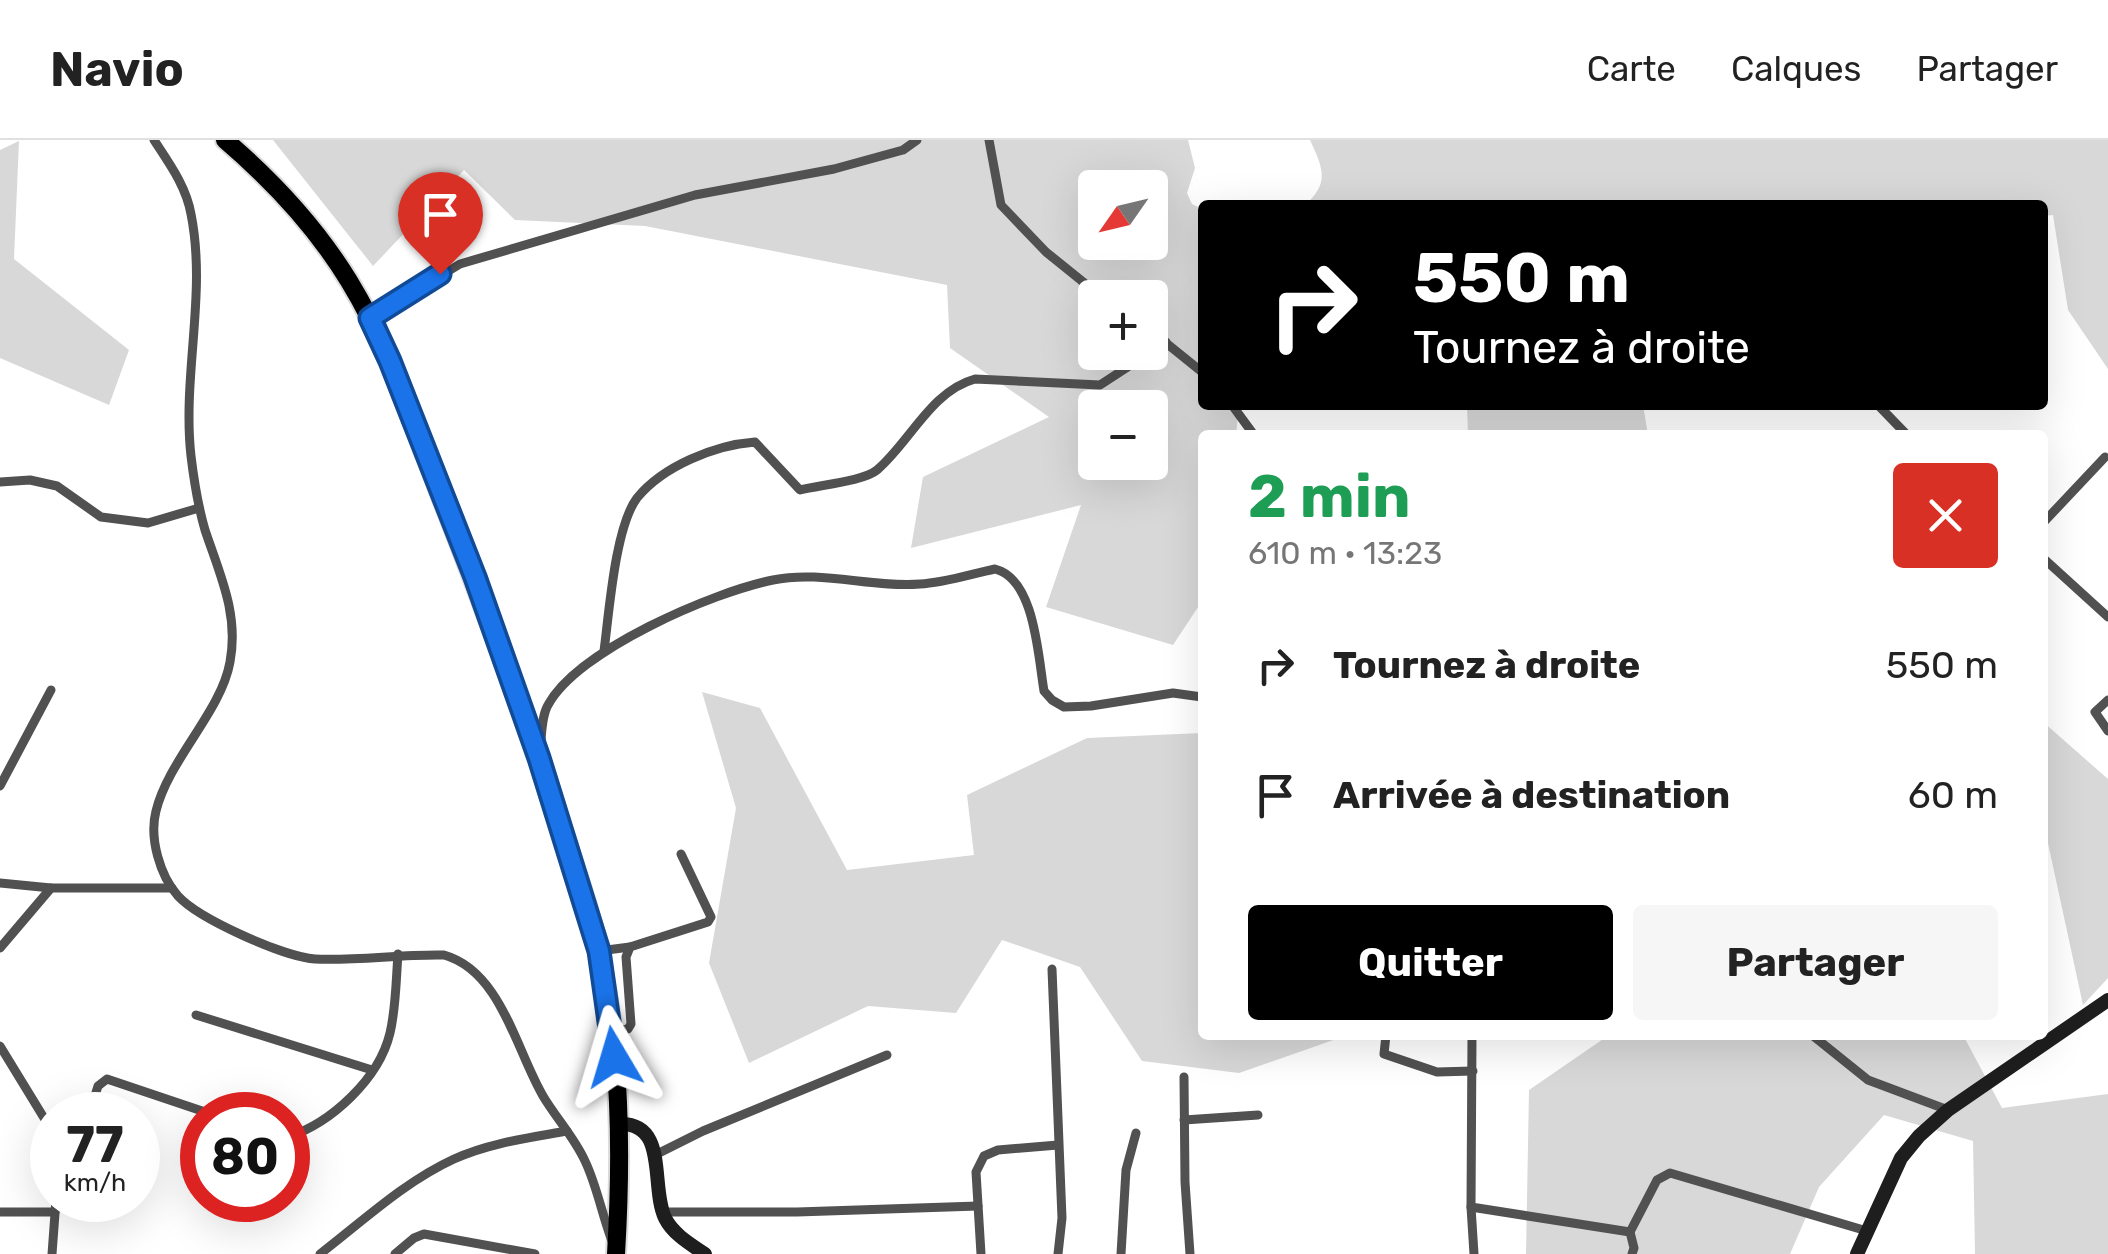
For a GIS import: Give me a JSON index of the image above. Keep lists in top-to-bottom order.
{
  "north": "bottom left",
  "page": {
    "header": "Navio",
    "nav": ["Carte", "Calques", "Partager"],
    "map_buttons": ["+", "−"],
    "turn": ["550 m", "Tournez à droite"],
    "heading": ["2 min", "610 m · 13:23"],
    "list": [
      {
        "name": "Tournez à droite",
        "value": "550 m"
      },
      {
        "name": "Arrivée à destination",
        "value": "60 m"
      }
    ],
    "buttons": ["Quitter", "Partager"],
    "speed": "77 km/h",
    "limit": "80"
  }
}
